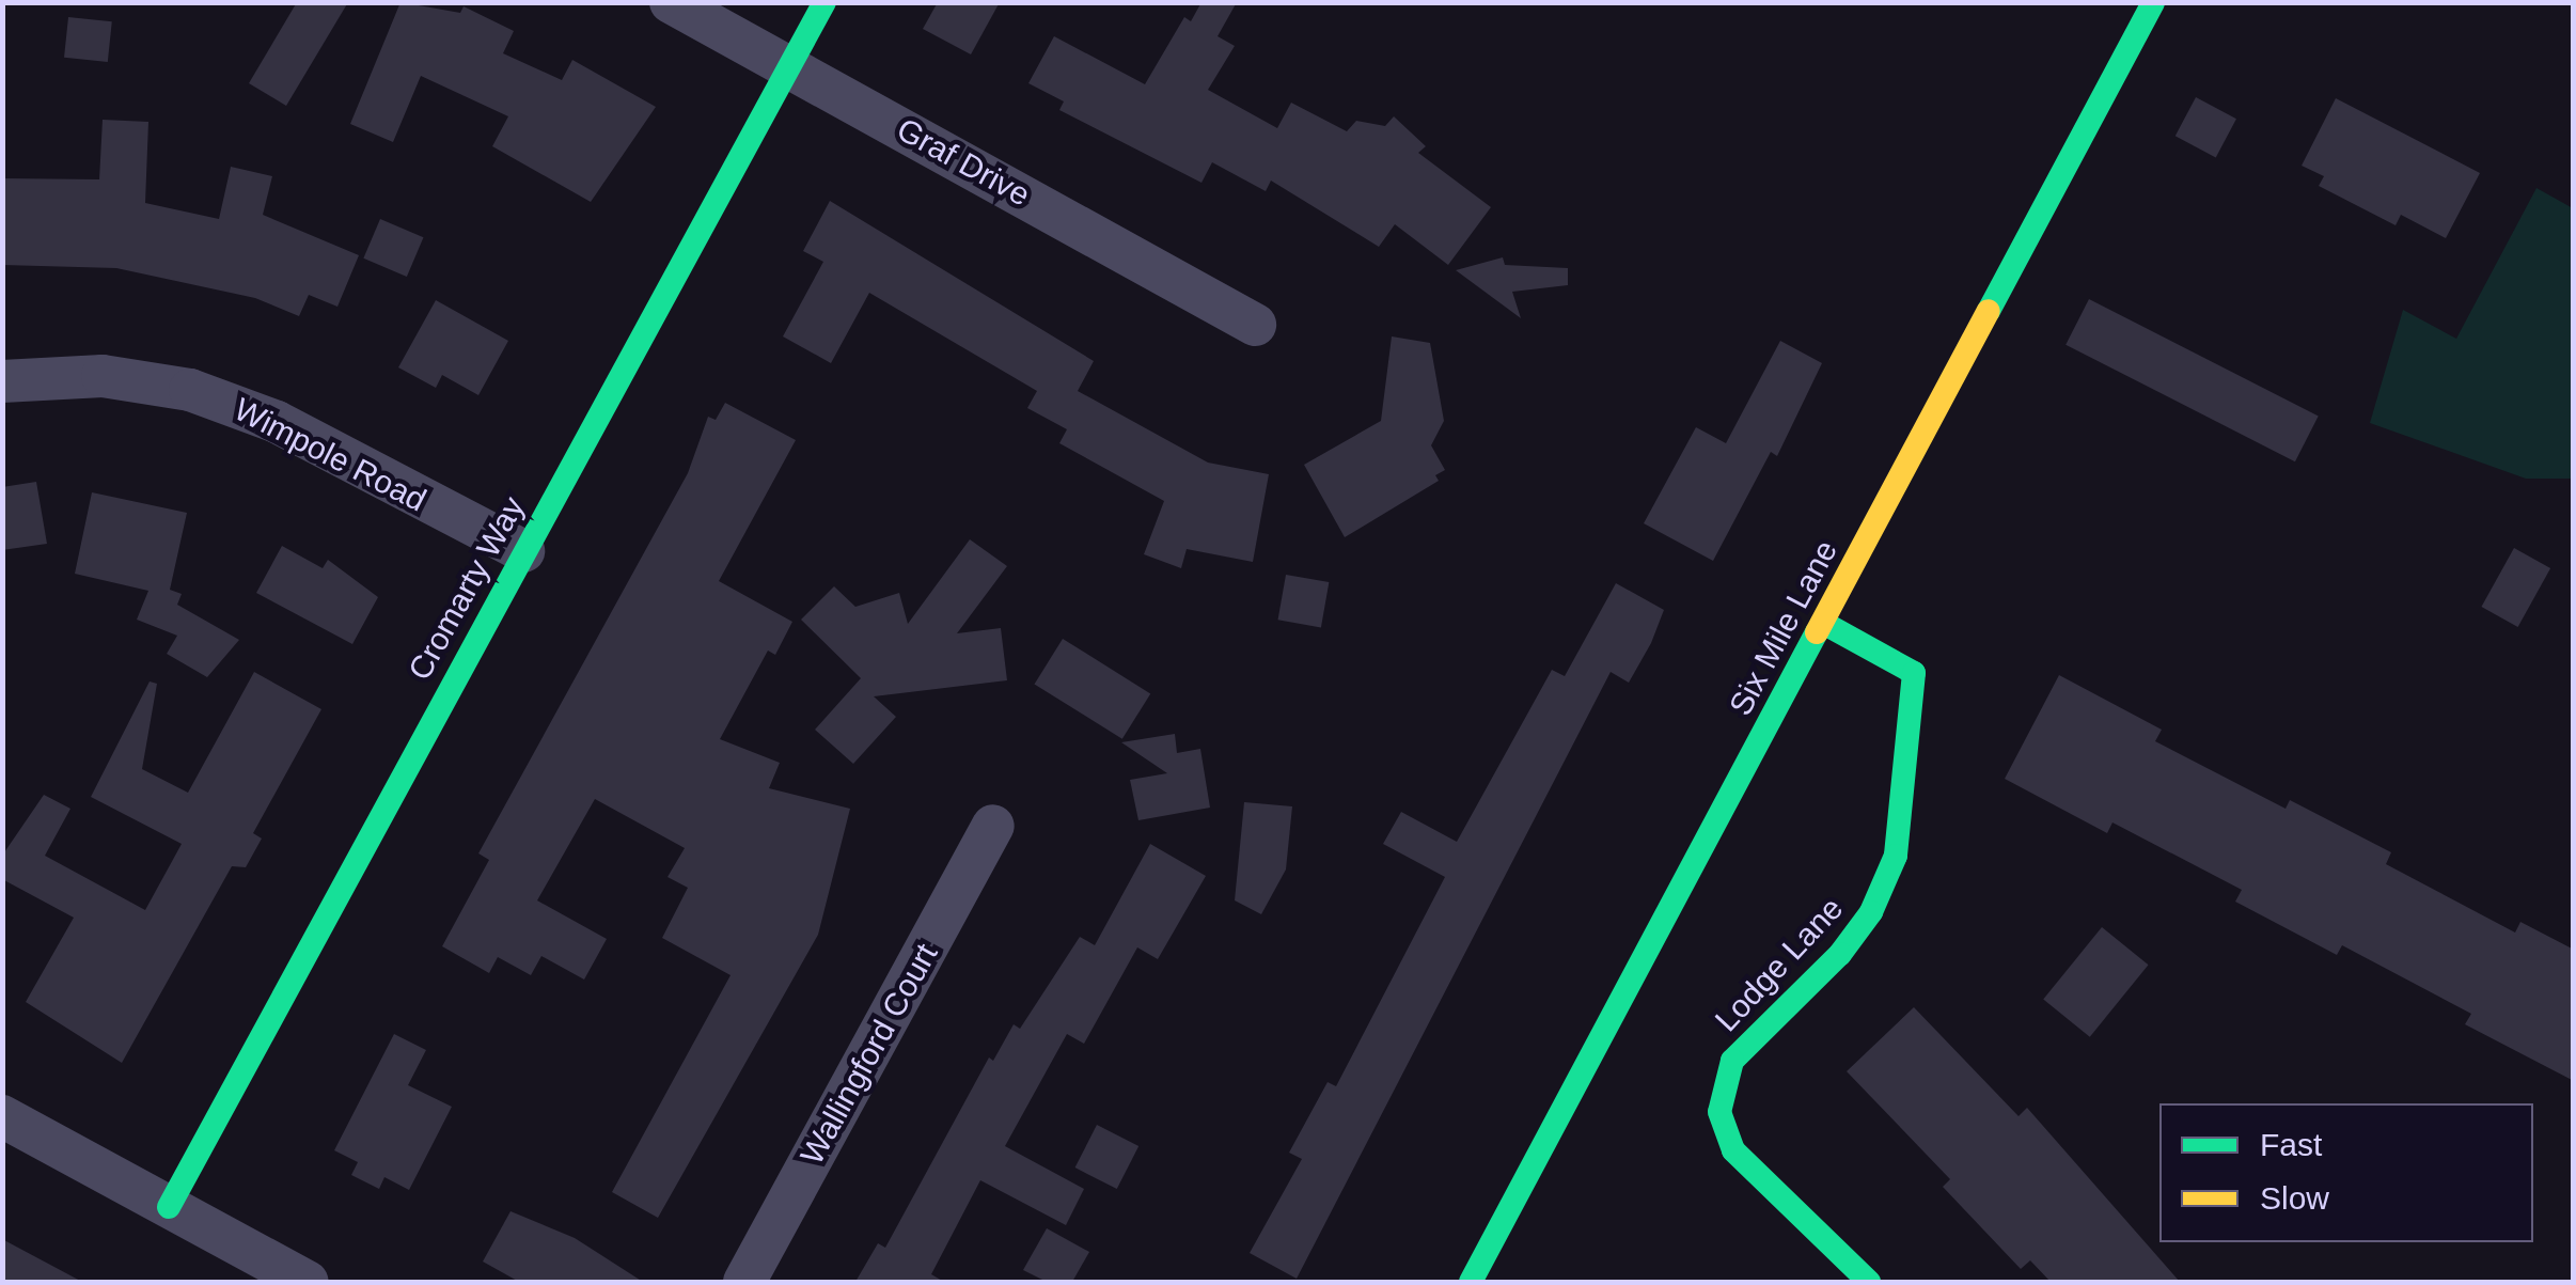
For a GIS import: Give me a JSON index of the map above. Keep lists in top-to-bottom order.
{
  "streets": {
    "street": [
      "Graf Drive",
      "Wimpole Road",
      "Cromarty Way",
      "Six Mile Lane",
      "Lodge Lane",
      "Wallingford Court"
    ]
  },
  "crossings": [
    ["Graf Drive", "Cromarty Way"],
    ["Wimpole Road", "Cromarty Way"],
    ["Six Mile Lane", "Lodge Lane"]
  ],
  "legend": ["Fast", "Slow"]
}
